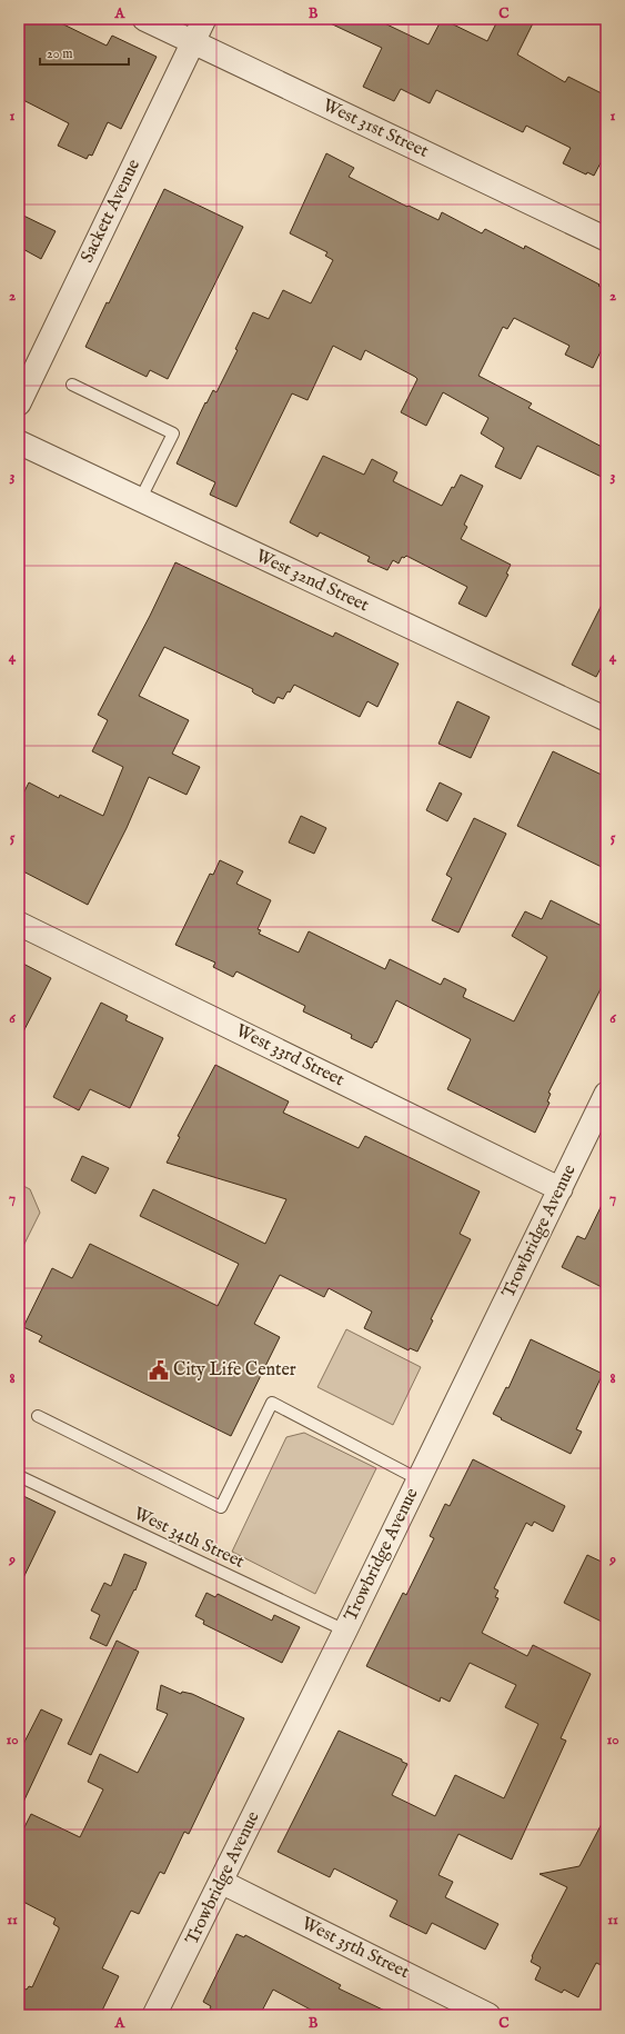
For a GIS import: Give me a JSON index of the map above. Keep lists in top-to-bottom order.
{
  "streets": {
    "street": [
      "West 31st Street",
      "Sackett Avenue",
      "West 32nd Street",
      "West 33rd Street",
      "Trowbridge Avenue",
      "West 35th Street"
    ],
    "lane": ["West 34th Street"]
  },
  "crossings": [
    ["West 31st Street", "Sackett Avenue"],
    ["West 33rd Street", "Trowbridge Avenue"],
    ["Trowbridge Avenue", "West 34th Street"],
    ["Trowbridge Avenue", "West 35th Street"]
  ],
  "places": {
    "public building": ["City Life Center"]
  },
  "scale_bar": "20 m",
  "grid": {
    "columns": ["A", "B", "C"],
    "rows": [
      "1",
      "2",
      "3",
      "4",
      "5",
      "6",
      "7",
      "8",
      "9",
      "10",
      "11"
    ]
  }
}
